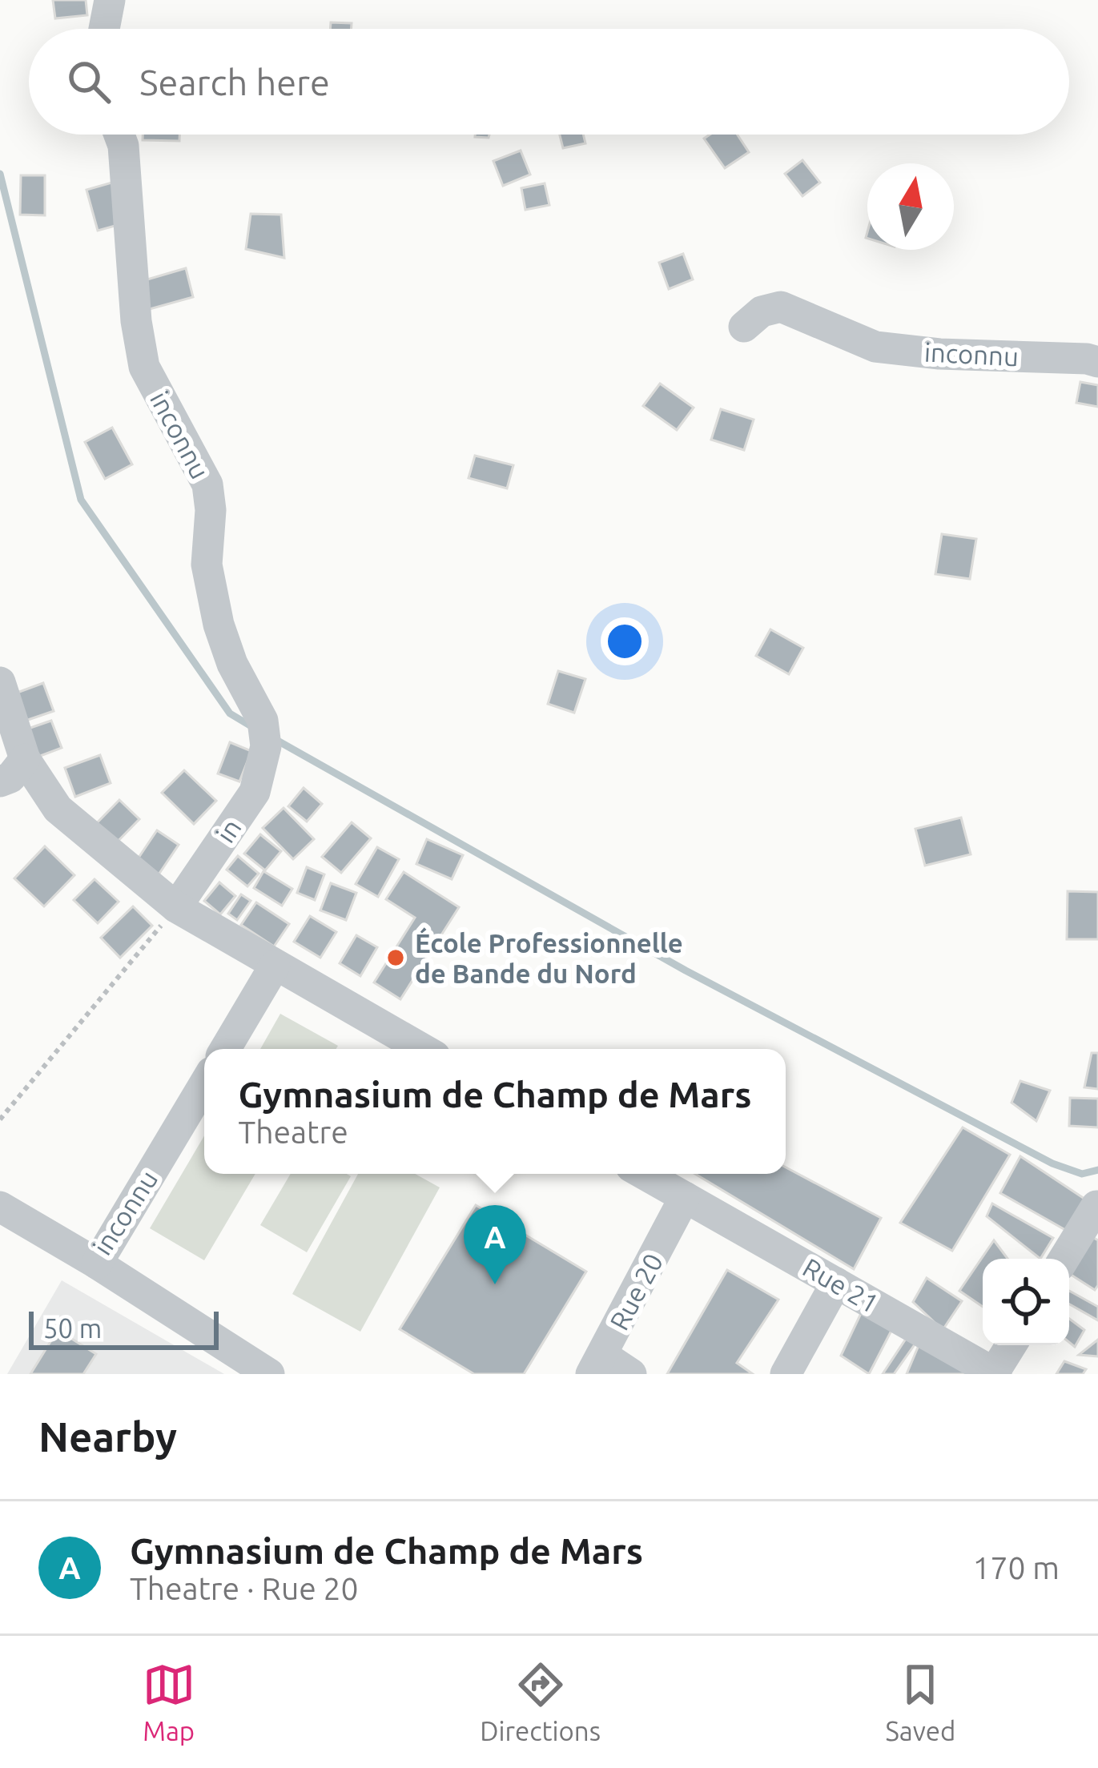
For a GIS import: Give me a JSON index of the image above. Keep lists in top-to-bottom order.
{
  "streets": {
    "street": [
      "inconnu",
      "in",
      "Rue 21",
      "Rue 20"
    ]
  },
  "crossings": [
    ["inconnu", "in"],
    ["Rue 21", "Rue 20"]
  ],
  "places": ["École Professionnelle de Bande du Nord"],
  "scale_bar": "50 m",
  "north": "top",
  "page": {
    "search": "Search here",
    "popup": ["Gymnasium de Champ de Mars", "Theatre"],
    "pins": "A",
    "scale": "50 m",
    "heading": "Nearby",
    "list": [
      {
        "mark": "A",
        "name": "Gymnasium de Champ de Mars",
        "note": "Theatre · Rue 20",
        "value": "170 m"
      }
    ],
    "nav": ["Map", "Directions", "Saved"]
  }
}
